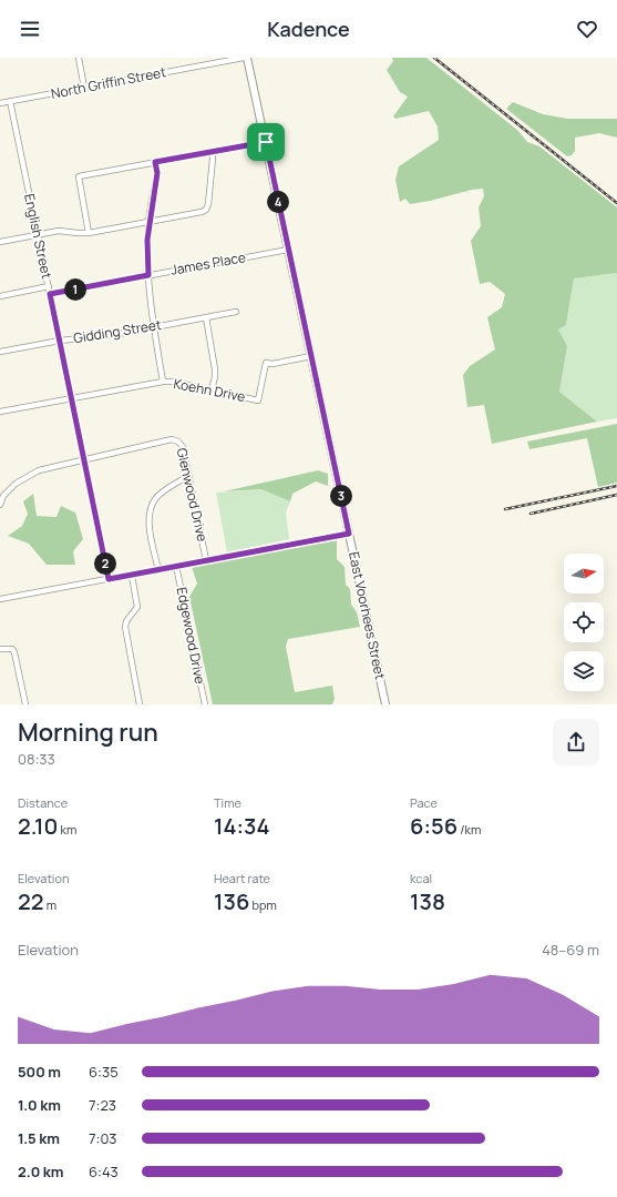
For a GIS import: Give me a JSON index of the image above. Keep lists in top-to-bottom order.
{
  "streets": {
    "main road": ["East Voorhees Street"],
    "street": [
      "North Griffin Street",
      "English Street",
      "James Place",
      "Gidding Street",
      "Koehn Drive",
      "Glenwood Drive",
      "Edgewood Drive"
    ]
  },
  "crossings": [
    ["North Griffin Street", "English Street"],
    ["English Street", "James Place"],
    ["English Street", "Gidding Street"],
    ["English Street", "Koehn Drive"],
    ["English Street", "Glenwood Drive"],
    ["James Place", "East Voorhees Street"],
    ["Koehn Drive", "East Voorhees Street"]
  ],
  "north": "right",
  "page": {
    "header": "Kadence",
    "pins": [
      "4",
      "1",
      "3",
      "2"
    ],
    "heading": ["Morning run", "08:33"],
    "stats": [
      ["Distance", "2.10 km"],
      ["Time", "14:34"],
      ["Pace", "6:56 /km"],
      ["Elevation", "22 m"],
      ["Heart rate", "136 bpm"],
      ["kcal", "138"]
    ],
    "chart": ["Elevation", "48–69 m"],
    "list": [
      {
        "name": "500 m",
        "note": "6:35"
      },
      {
        "name": "1.0 km",
        "note": "7:23"
      },
      {
        "name": "1.5 km",
        "note": "7:03"
      },
      {
        "name": "2.0 km",
        "note": "6:43"
      }
    ]
  }
}
